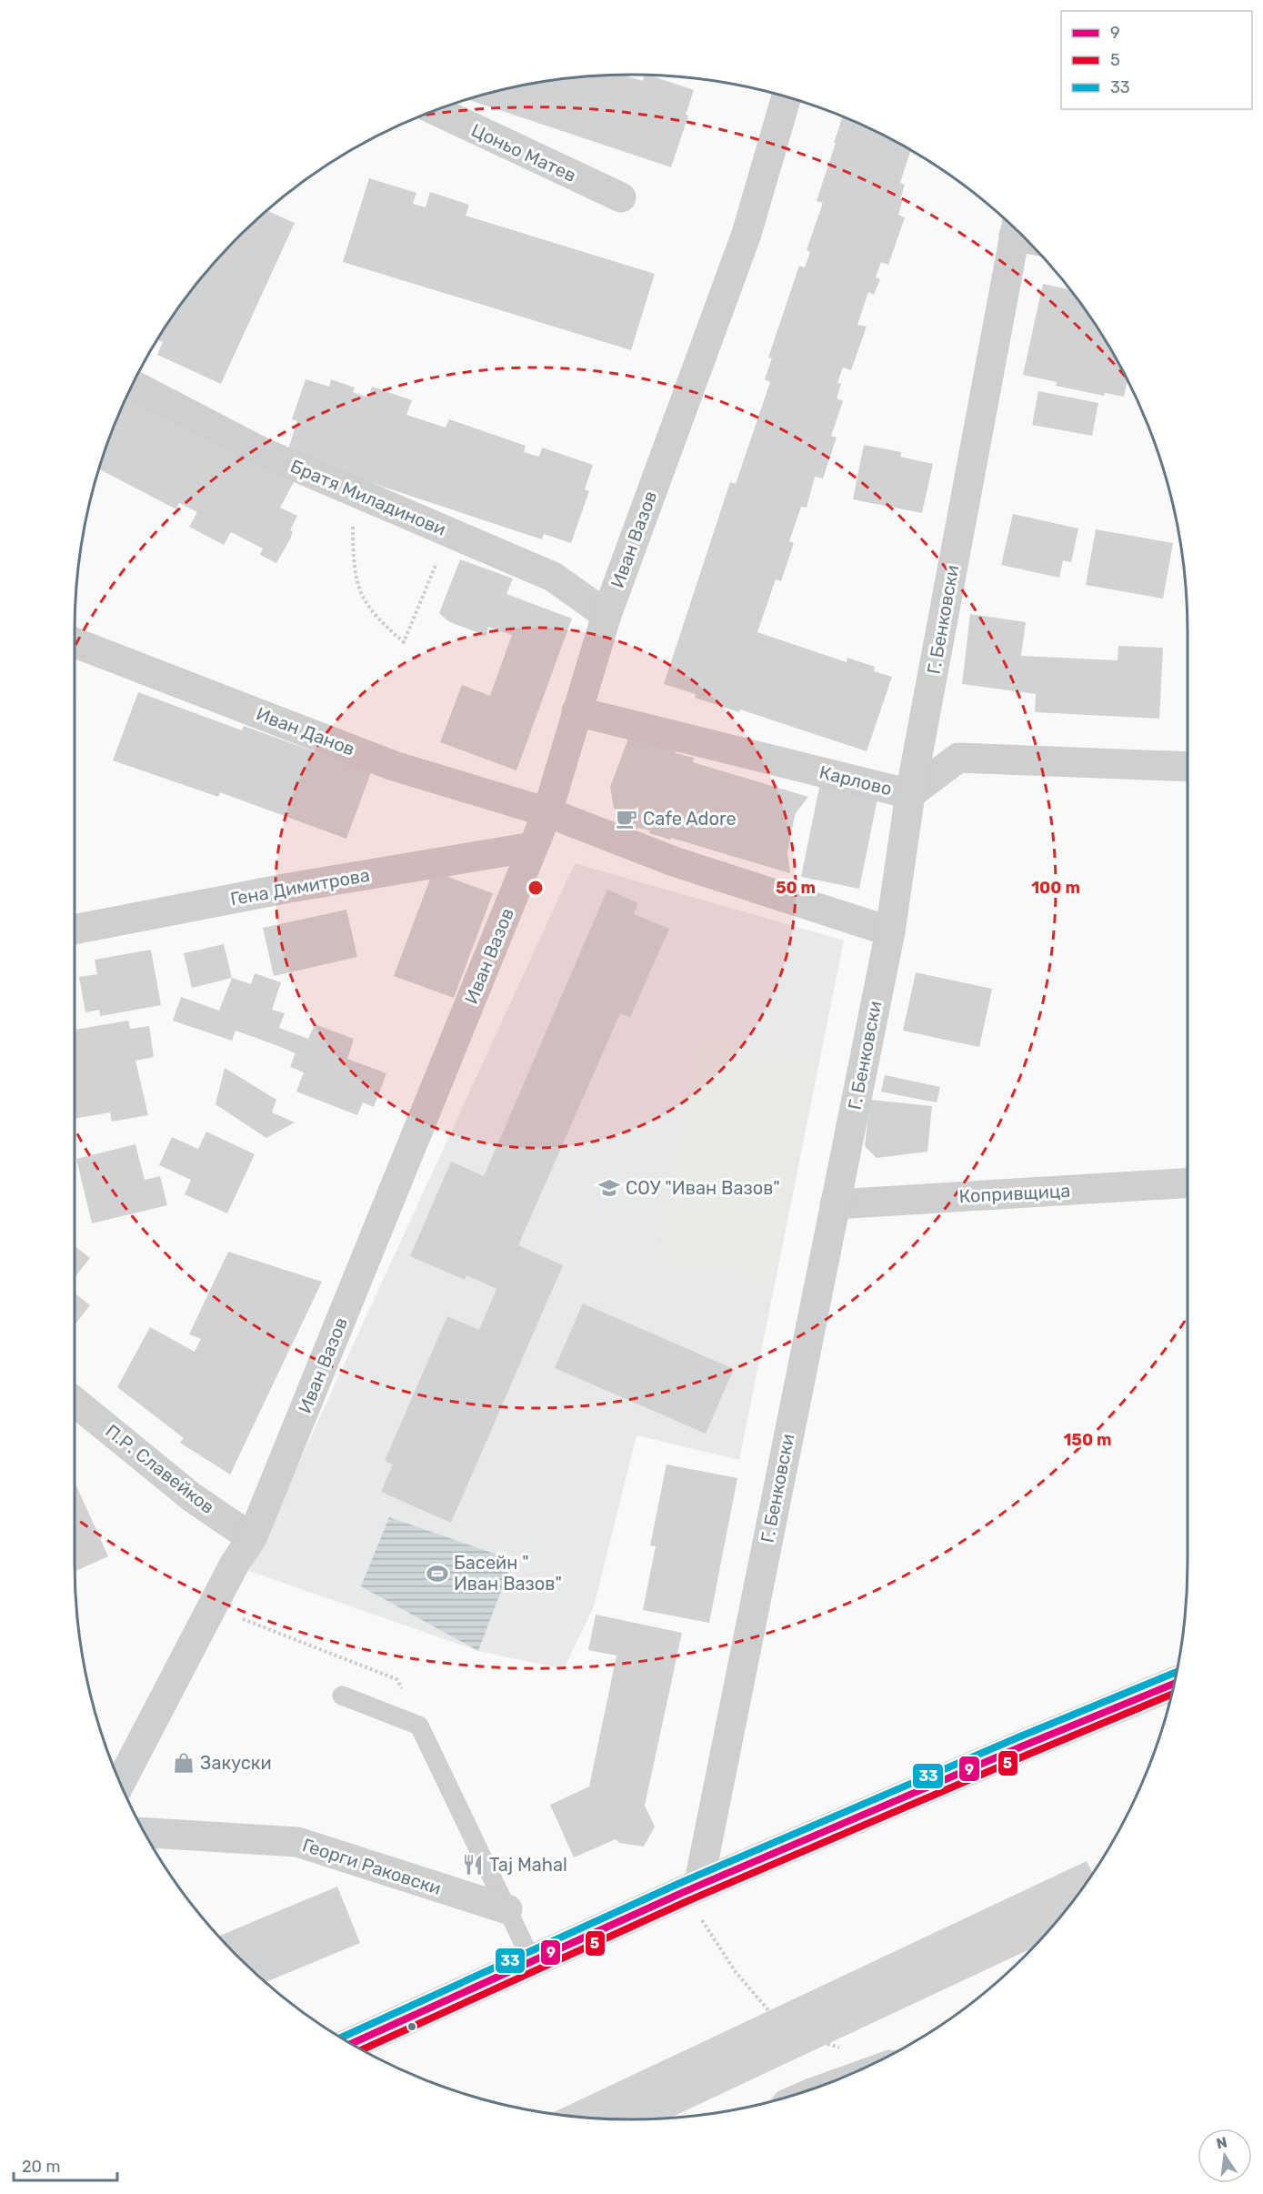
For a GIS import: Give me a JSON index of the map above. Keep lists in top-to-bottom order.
{
  "streets": {
    "street": [
      "Цоньо Матев",
      "Братя Миладинови",
      "Иван Вазов",
      "Г. Бенковски",
      "Иван Данов",
      "Карлово",
      "Гена Димитрова",
      "Копривщица",
      "П.Р. Славейков",
      "Георги Раковски"
    ]
  },
  "crossings": [
    ["Братя Миладинови", "Иван Вазов"],
    ["Иван Вазов", "Иван Данов"],
    ["Иван Вазов", "Карлово"],
    ["Иван Вазов", "Гена Димитрова"],
    ["Иван Вазов", "П.Р. Славейков"],
    ["Г. Бенковски", "Карлово"],
    ["Г. Бенковски", "Копривщица"]
  ],
  "places": {
    "cafe": ["Cafe Adore"],
    "school or university": ["СОУ \"Иван Вазов\""],
    "sports": ["Басейн \" Иван Вазов\""],
    "shop": ["Закуски"],
    "restaurant": ["Taj Mahal"]
  },
  "lines": ["transit line 33", "transit line 9", "transit line 5"],
  "legend": ["9", "5", "33"],
  "scale_bar": "20 m",
  "north": "top",
  "rings": ["50 m", "100 m", "150 m"]
}
